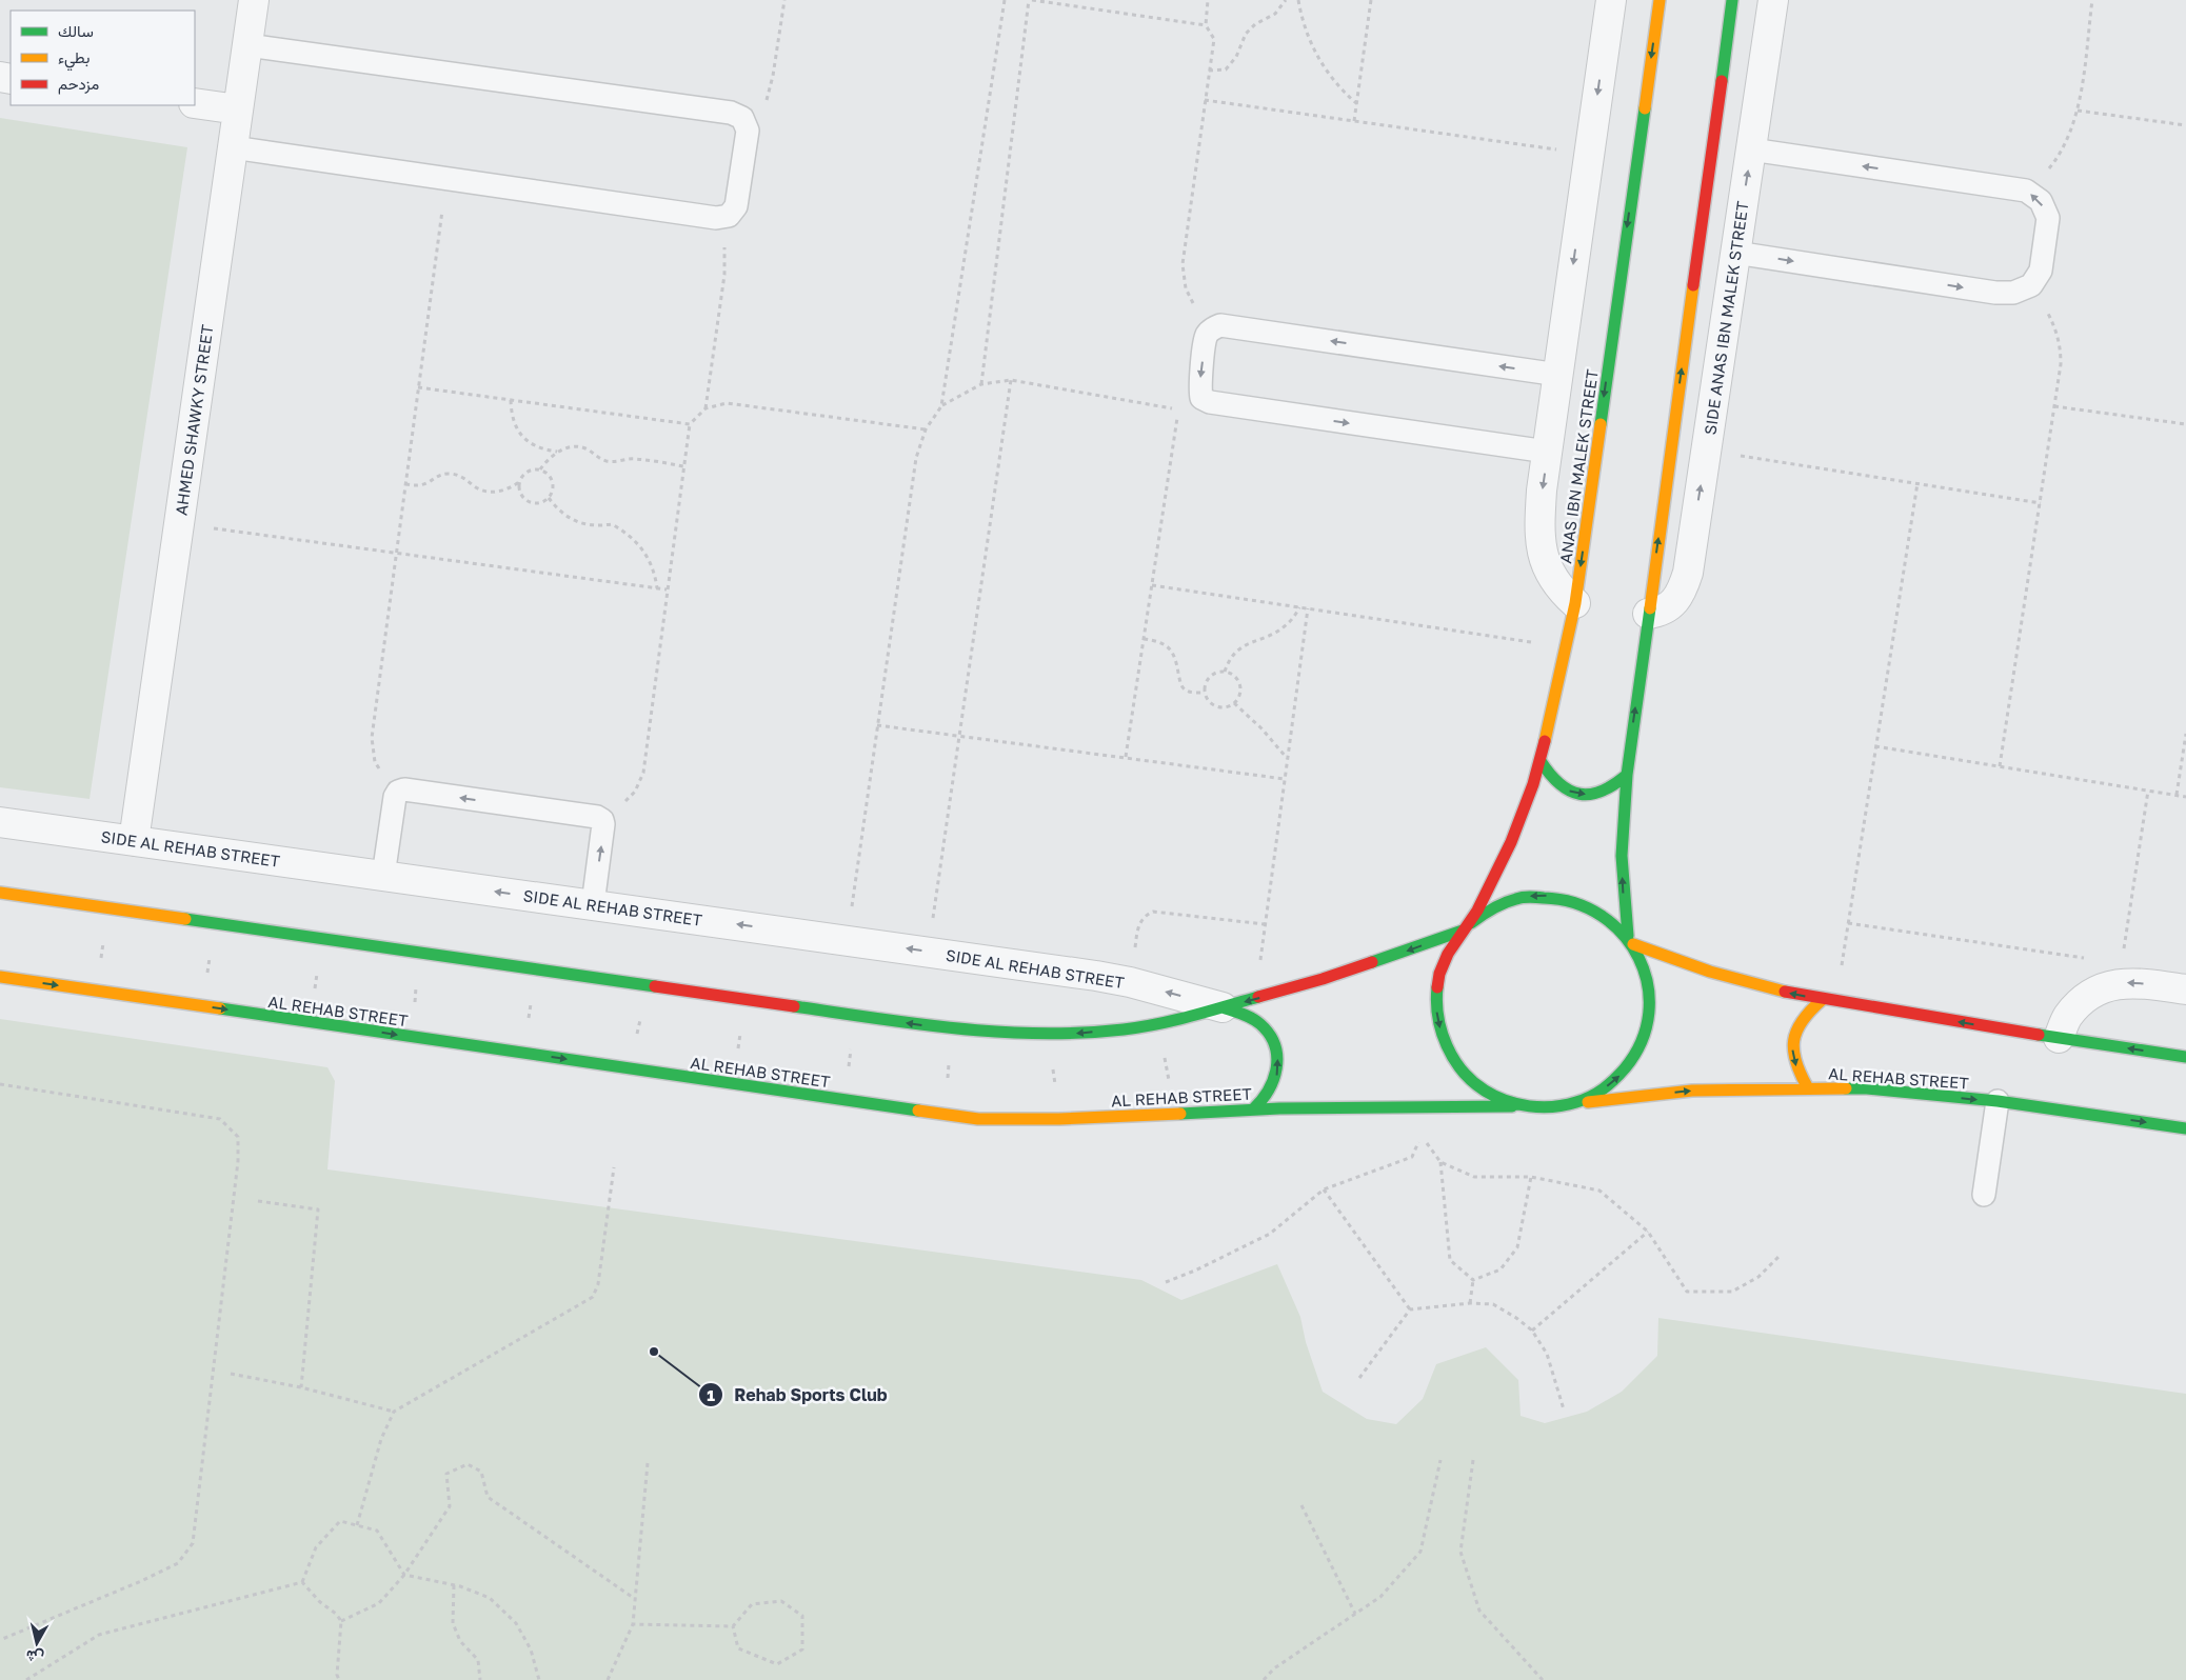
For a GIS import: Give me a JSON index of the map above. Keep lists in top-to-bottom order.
{
  "streets": {
    "street": [
      "SIDE ANAS IBN MALEK STREET",
      "AHMED SHAWKY STREET",
      "ANAS IBN MALEK STREET",
      "SIDE AL REHAB STREET",
      "AL REHAB STREET"
    ]
  },
  "crossings": [
    ["AHMED SHAWKY STREET", "SIDE AL REHAB STREET"],
    ["SIDE AL REHAB STREET", "AL REHAB STREET"]
  ],
  "places": ["Rehab Sports Club"],
  "legend": ["سالك", "بطيء", "مزدحم"],
  "north": "bottom"
}
